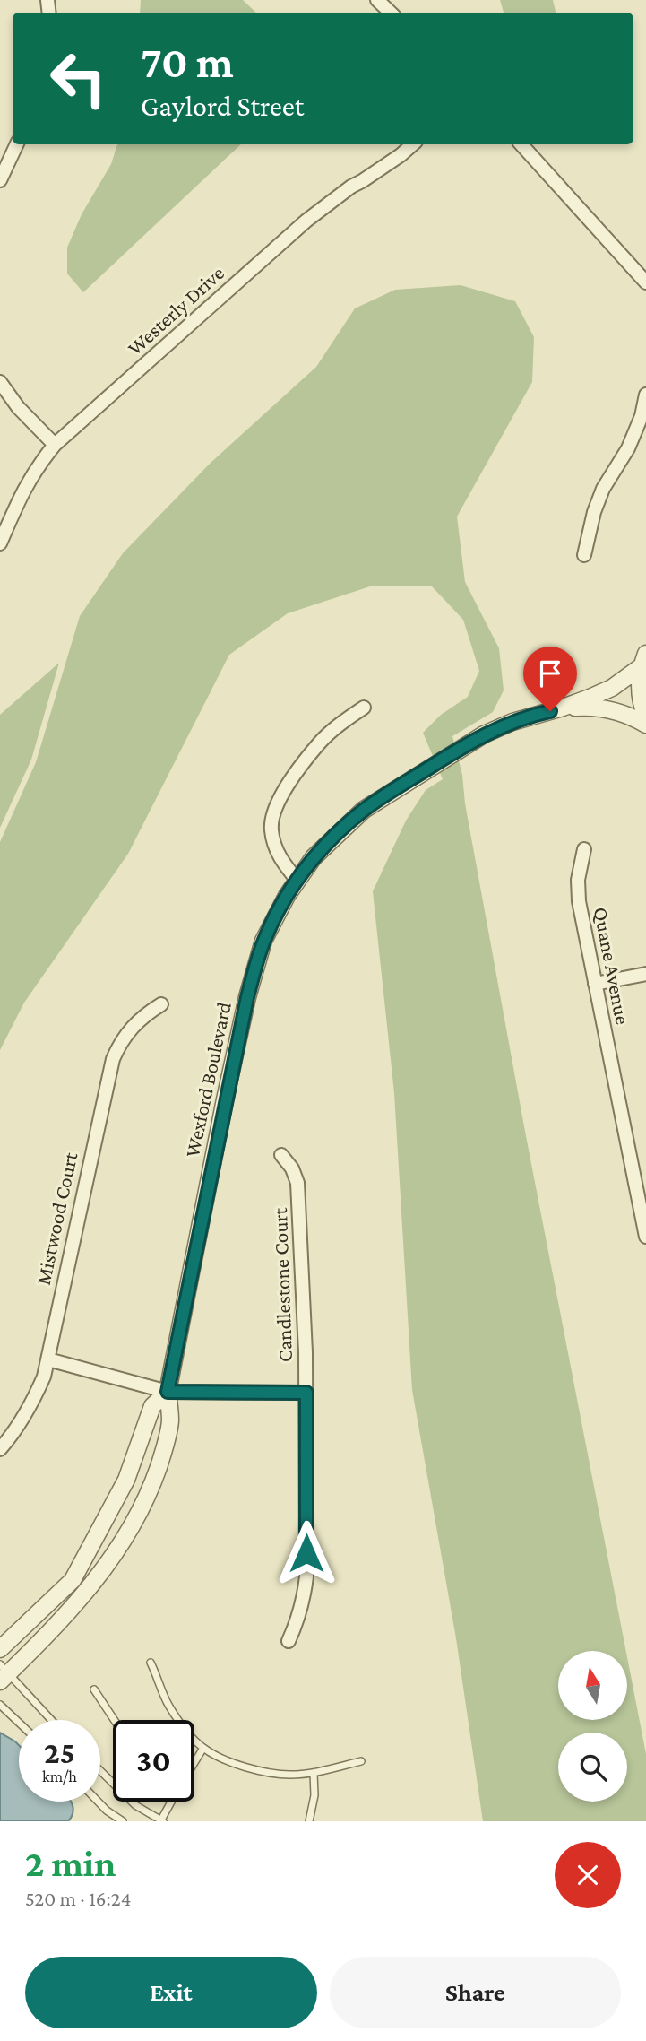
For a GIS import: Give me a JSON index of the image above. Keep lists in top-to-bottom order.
{
  "streets": {
    "street": [
      "Westerly Drive",
      "Quane Avenue",
      "Wexford Boulevard",
      "Mistwood Court",
      "Candlestone Court"
    ]
  },
  "north": "top",
  "page": {
    "turn": ["70 m", "Gaylord Street"],
    "speed": "25 km/h",
    "limit": "30",
    "heading": ["2 min", "520 m · 16:24"],
    "buttons": ["Exit", "Share"]
  }
}
